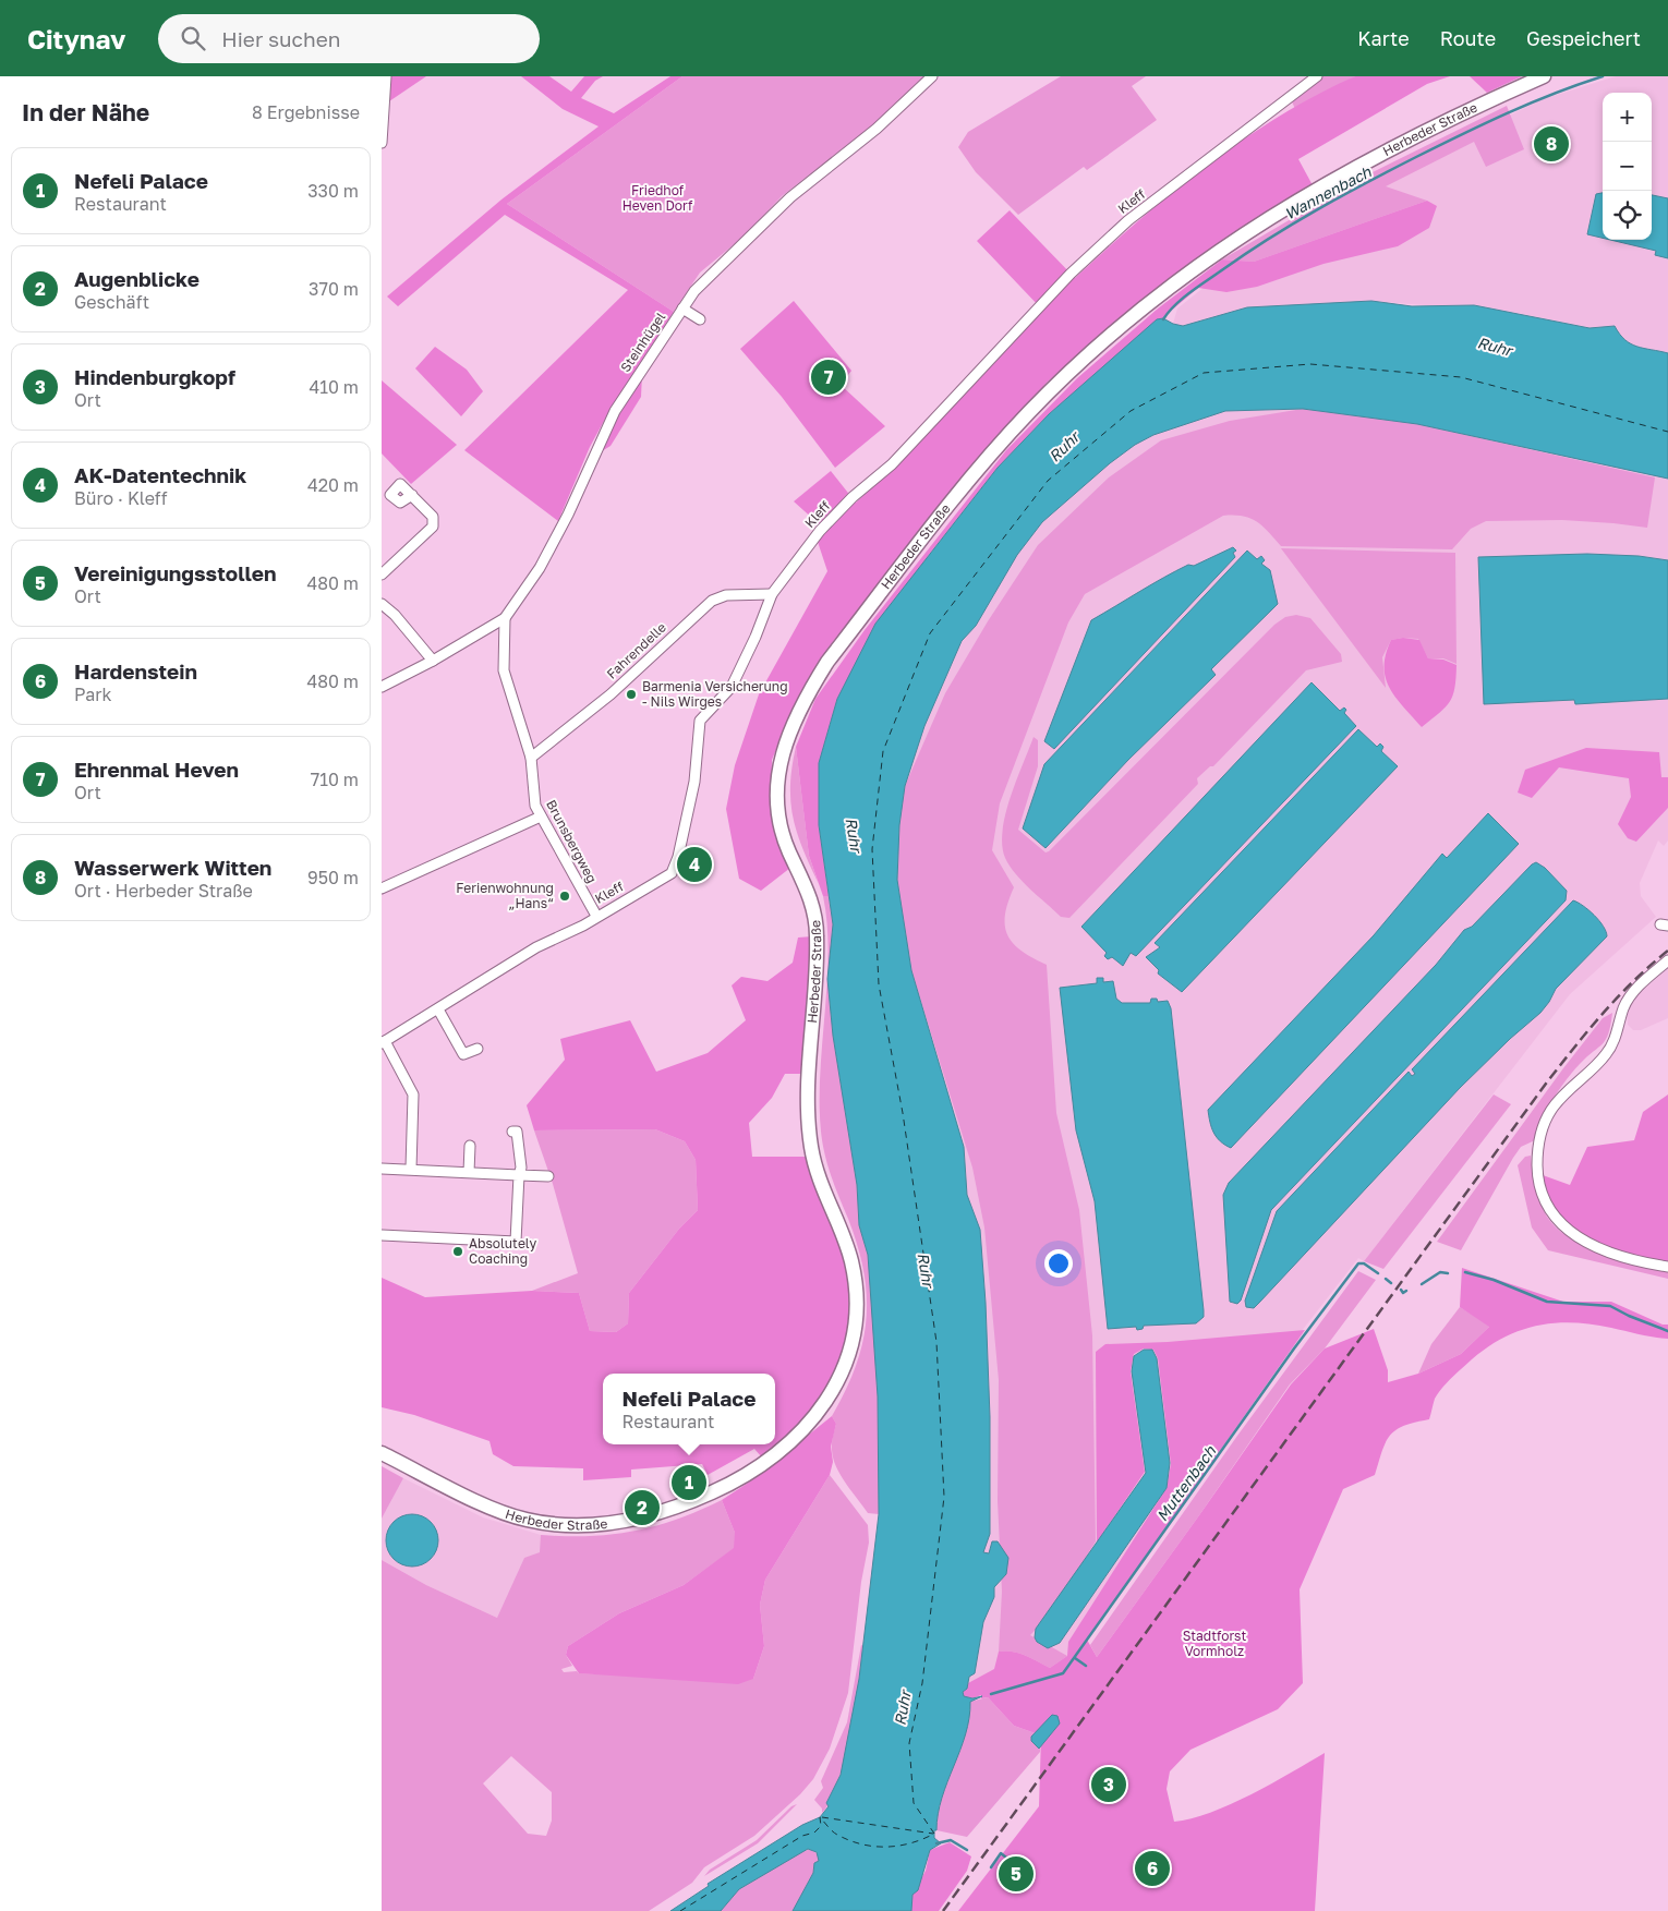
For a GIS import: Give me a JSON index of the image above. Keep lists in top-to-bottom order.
{
  "streets": {
    "main road": ["Herbeder Straße"],
    "street": [
      "Kleff",
      "Steinhügel",
      "Fahrendelle",
      "Brunsbergweg"
    ]
  },
  "crossings": [
    ["Kleff", "Fahrendelle"],
    ["Kleff", "Brunsbergweg"],
    ["Steinhügel", "Brunsbergweg"],
    ["Fahrendelle", "Brunsbergweg"]
  ],
  "water": ["Wannenbach", "Ruhr", "Muttenbach"],
  "parks": ["Friedhof Heven Dorf", "Stadtforst Vormholz"],
  "places": ["Barmenia Versicherung - Nils Wirges", "Ferienwohnung „Hans“", "Absolutely Coaching"],
  "page": {
    "header": "Citynav",
    "search": "Hier suchen",
    "nav": ["Karte", "Route", "Gespeichert"],
    "heading": ["In der Nähe", "8 Ergebnisse"],
    "map_buttons": ["+", "−"],
    "pins": [
      "8",
      "7",
      "4",
      "1",
      "2",
      "3",
      "6",
      "5"
    ],
    "list": [
      {
        "mark": "1",
        "name": "Nefeli Palace",
        "note": "Restaurant",
        "value": "330 m"
      },
      {
        "mark": "2",
        "name": "Augenblicke",
        "note": "Geschäft",
        "value": "370 m"
      },
      {
        "mark": "3",
        "name": "Hindenburgkopf",
        "note": "Ort",
        "value": "410 m"
      },
      {
        "mark": "4",
        "name": "AK-Datentechnik",
        "note": "Büro · Kleff",
        "value": "420 m"
      },
      {
        "mark": "5",
        "name": "Vereinigungsstollen",
        "note": "Ort",
        "value": "480 m"
      },
      {
        "mark": "6",
        "name": "Hardenstein",
        "note": "Park",
        "value": "480 m"
      },
      {
        "mark": "7",
        "name": "Ehrenmal Heven",
        "note": "Ort",
        "value": "710 m"
      },
      {
        "mark": "8",
        "name": "Wasserwerk Witten",
        "note": "Ort · Herbeder Straße",
        "value": "950 m"
      }
    ],
    "popup": ["Nefeli Palace", "Restaurant"]
  }
}
